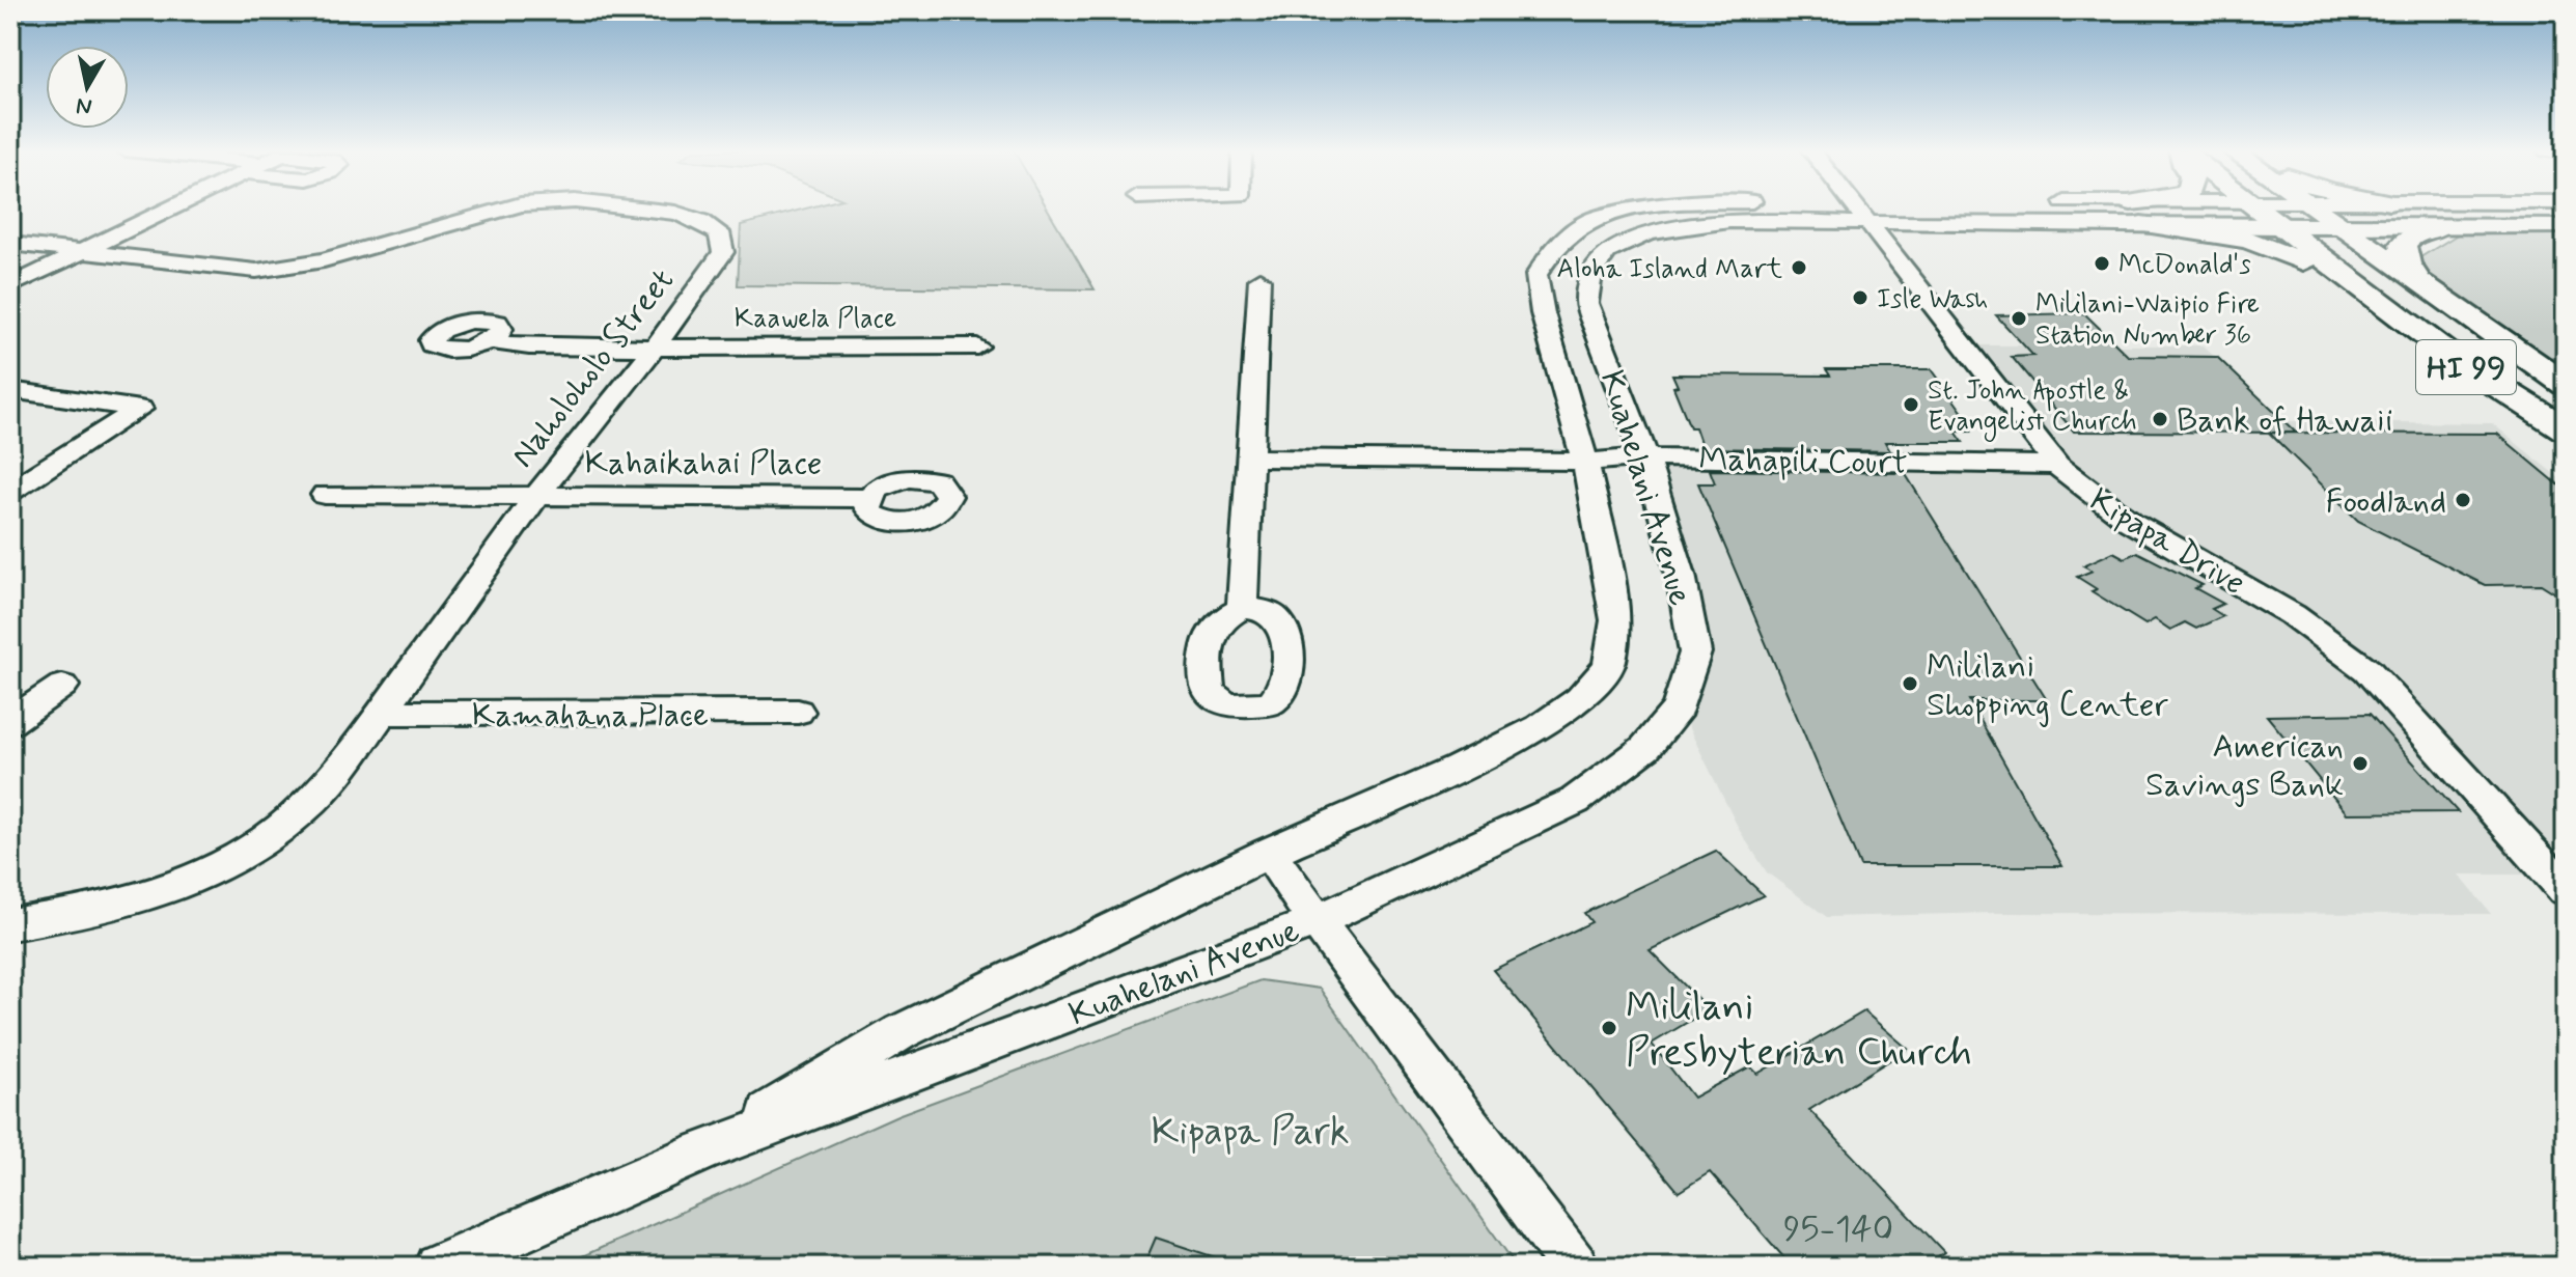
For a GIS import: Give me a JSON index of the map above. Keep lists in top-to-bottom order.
{
  "streets": {
    "main road": ["HI 99"],
    "street": [
      "Kaawela Place",
      "Naholoholo Street",
      "Mahapili Court",
      "Kahaikahai Place",
      "Kuahelani Avenue",
      "Kipapa Drive",
      "Kamahana Place"
    ]
  },
  "crossings": [
    ["Kaawela Place", "Naholoholo Street"],
    ["Naholoholo Street", "Kahaikahai Place"],
    ["Naholoholo Street", "Kamahana Place"],
    ["HI 99", "Kuahelani Avenue"],
    ["Mahapili Court", "Kuahelani Avenue"],
    ["Mahapili Court", "Kipapa Drive"]
  ],
  "parks": ["Kipapa Park"],
  "places": [
    "McDonald's",
    "Aloha Island Mart",
    "Isle Wash",
    "Mililani-Waipio Fire Station Number 36",
    "St. John Apostle & Evangelist Church",
    "Bank of Hawaii",
    "Foodland",
    "Mililani Shopping Center",
    "American Savings Bank",
    "Mililani Presbyterian Church"
  ],
  "house_numbers": ["95-140"],
  "north": "bottom"
}
